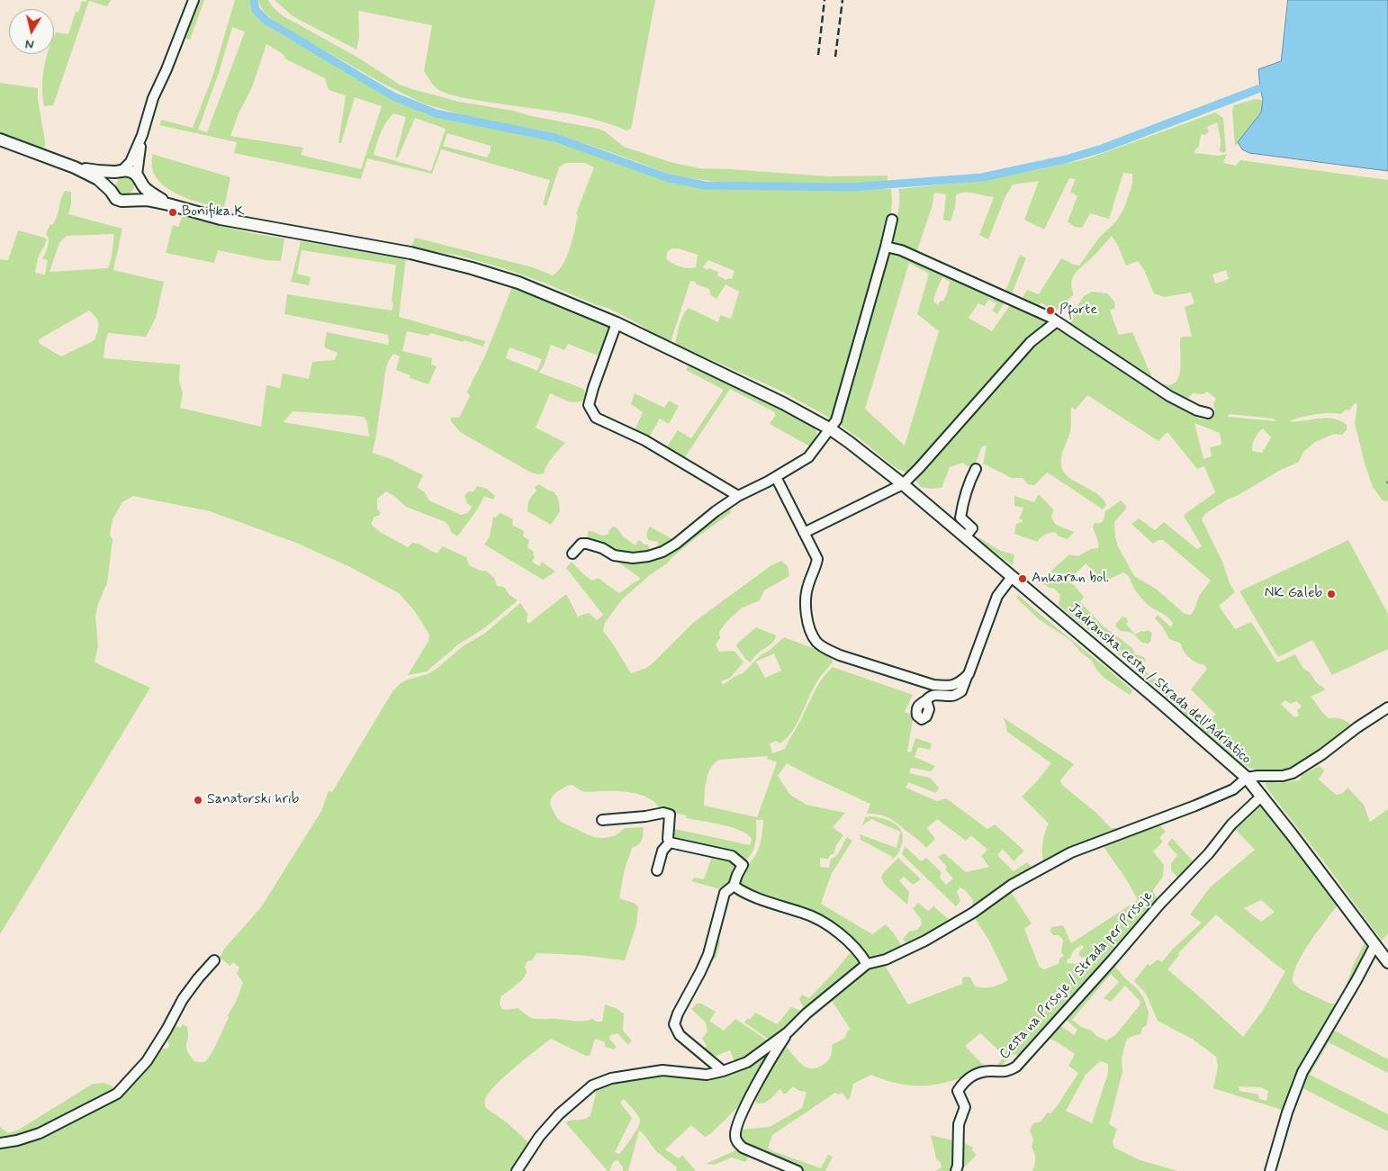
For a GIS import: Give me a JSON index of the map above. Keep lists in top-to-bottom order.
{
  "streets": {
    "main road": ["Jadranska cesta / Strada dell'Adriatico"],
    "street": ["Cesta na Prisoje / Strada per Prisoje"]
  },
  "crossings": [
    ["Jadranska cesta / Strada dell'Adriatico", "Cesta na Prisoje / Strada per Prisoje"]
  ],
  "places": [
    "Bonifika K",
    "Pforte",
    "Ankaran bol.",
    "NK Galeb",
    "Sanatorski hrib"
  ],
  "north": "bottom"
}
